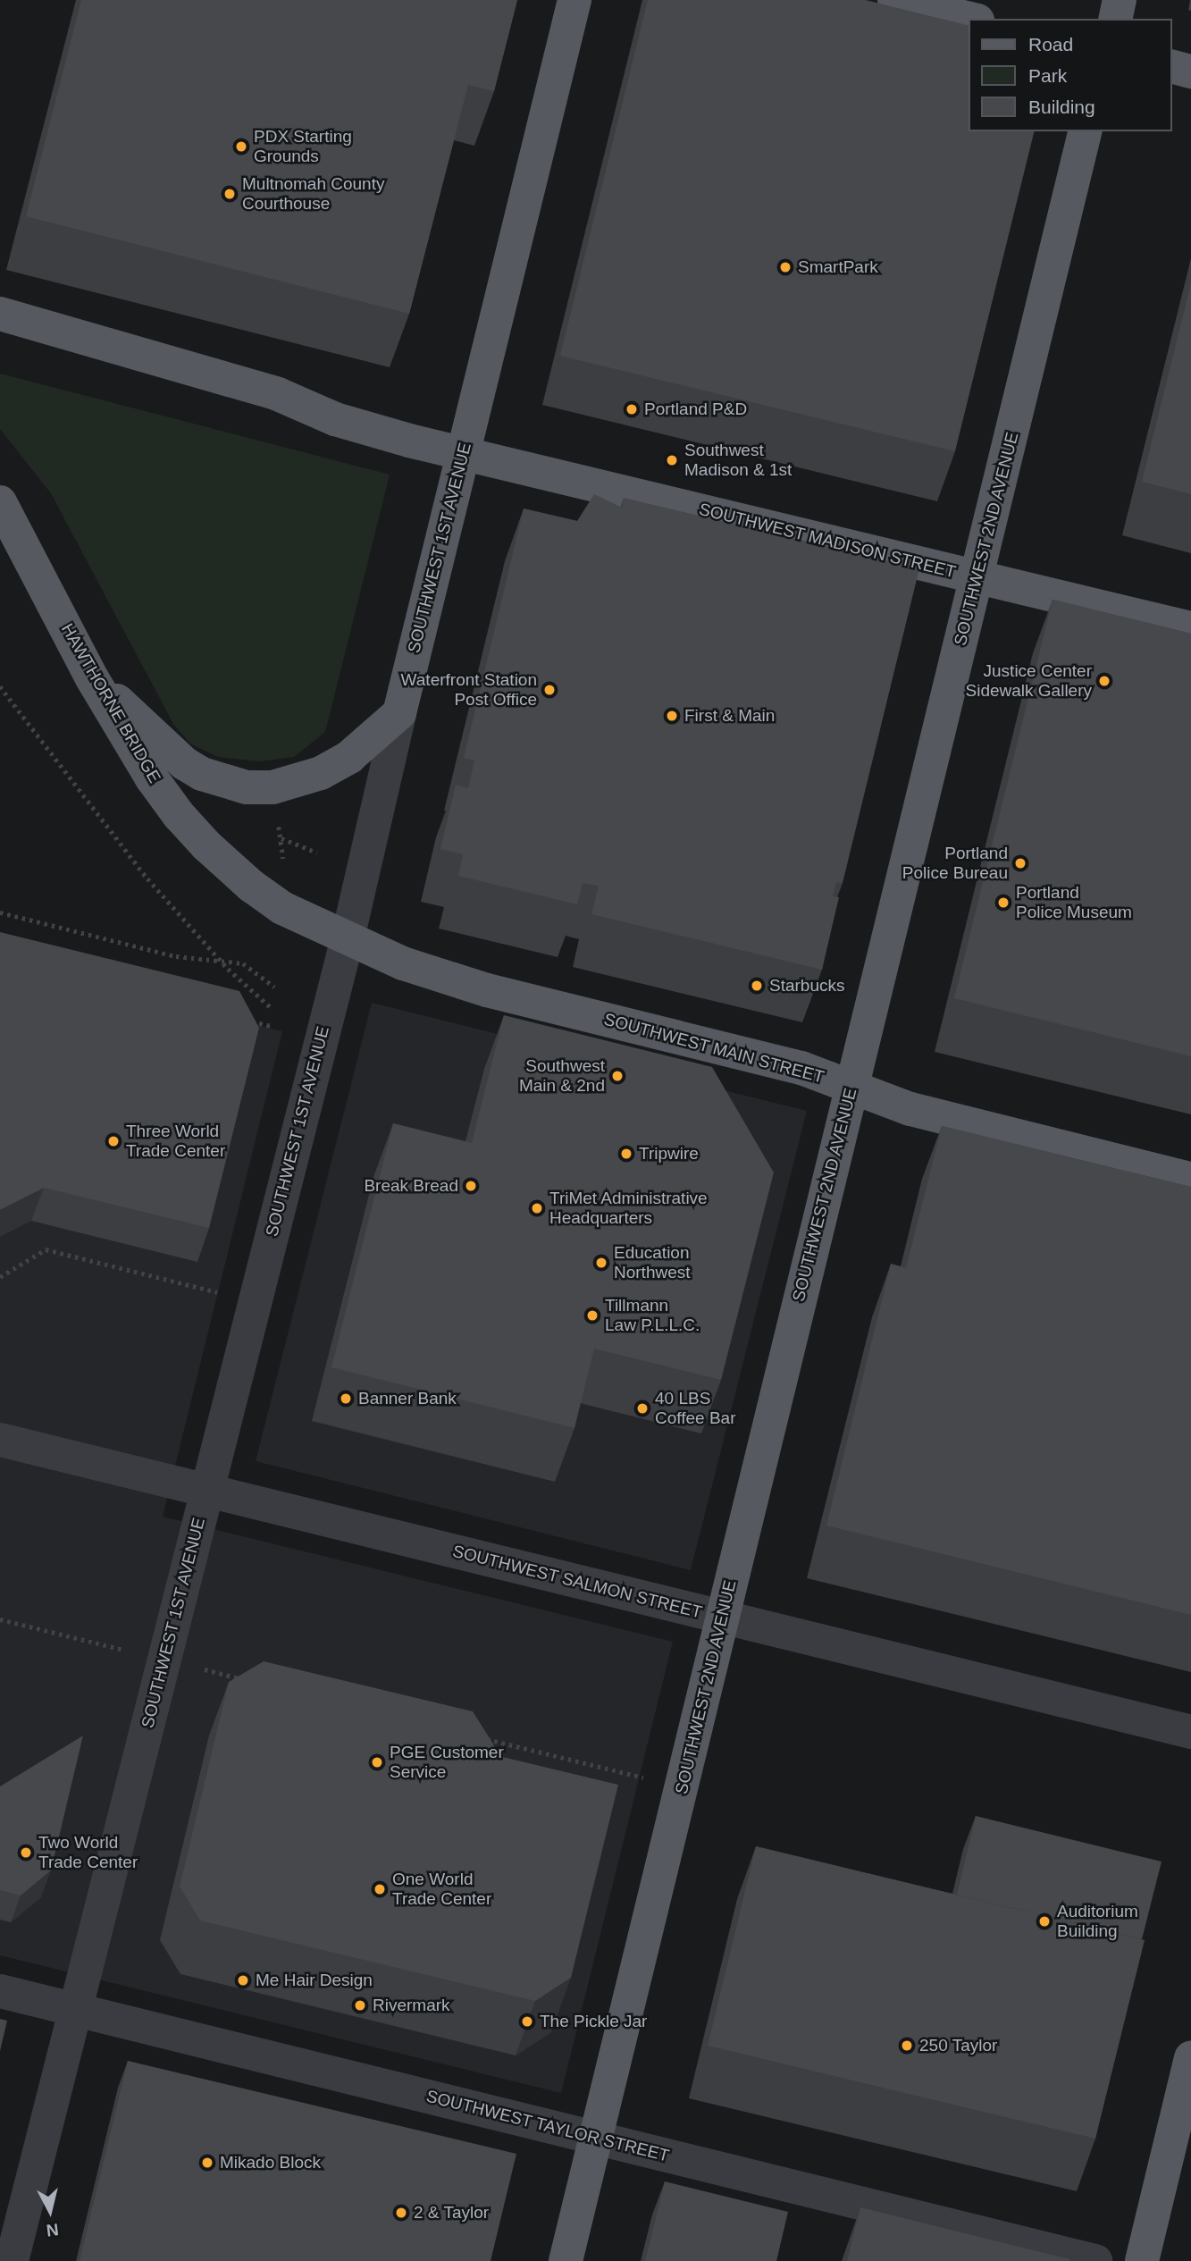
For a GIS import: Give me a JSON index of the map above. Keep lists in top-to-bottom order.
{
  "streets": {
    "main road": [
      "SOUTHWEST 2ND AVENUE",
      "SOUTHWEST MADISON STREET",
      "SOUTHWEST 1ST AVENUE",
      "HAWTHORNE BRIDGE",
      "SOUTHWEST MAIN STREET"
    ],
    "street": ["SOUTHWEST SALMON STREET", "SOUTHWEST TAYLOR STREET"]
  },
  "crossings": [
    ["SOUTHWEST 2ND AVENUE", "SOUTHWEST MADISON STREET"],
    ["SOUTHWEST 2ND AVENUE", "SOUTHWEST MAIN STREET"],
    ["SOUTHWEST 2ND AVENUE", "SOUTHWEST SALMON STREET"],
    ["SOUTHWEST 2ND AVENUE", "SOUTHWEST TAYLOR STREET"],
    ["SOUTHWEST MADISON STREET", "SOUTHWEST 1ST AVENUE"],
    ["SOUTHWEST 1ST AVENUE", "HAWTHORNE BRIDGE"],
    ["SOUTHWEST 1ST AVENUE", "SOUTHWEST MAIN STREET"],
    ["SOUTHWEST 1ST AVENUE", "SOUTHWEST SALMON STREET"],
    ["SOUTHWEST 1ST AVENUE", "SOUTHWEST TAYLOR STREET"],
    ["HAWTHORNE BRIDGE", "SOUTHWEST MAIN STREET"]
  ],
  "places": [
    "PDX Starting Grounds",
    "Multnomah County Courthouse",
    "SmartPark",
    "Portland P&D",
    "Southwest Madison & 1st",
    "Justice Center Sidewalk Gallery",
    "Waterfront Station Post Office",
    "First & Main",
    "Portland Police Bureau",
    "Portland Police Museum",
    "Starbucks",
    "Southwest Main & 2nd",
    "Three World Trade Center",
    "Tripwire",
    "Break Bread",
    "TriMet Administrative Headquarters",
    "Education Northwest",
    "Tillmann Law P.L.L.C.",
    "Banner Bank",
    "40 LBS Coffee Bar",
    "PGE Customer Service",
    "Two World Trade Center",
    "One World Trade Center",
    "Auditorium Building",
    "Me Hair Design",
    "Rivermark",
    "The Pickle Jar",
    "250 Taylor",
    "Mikado Block",
    "2 & Taylor"
  ],
  "legend": ["Road", "Park", "Building"],
  "north": "bottom"
}
